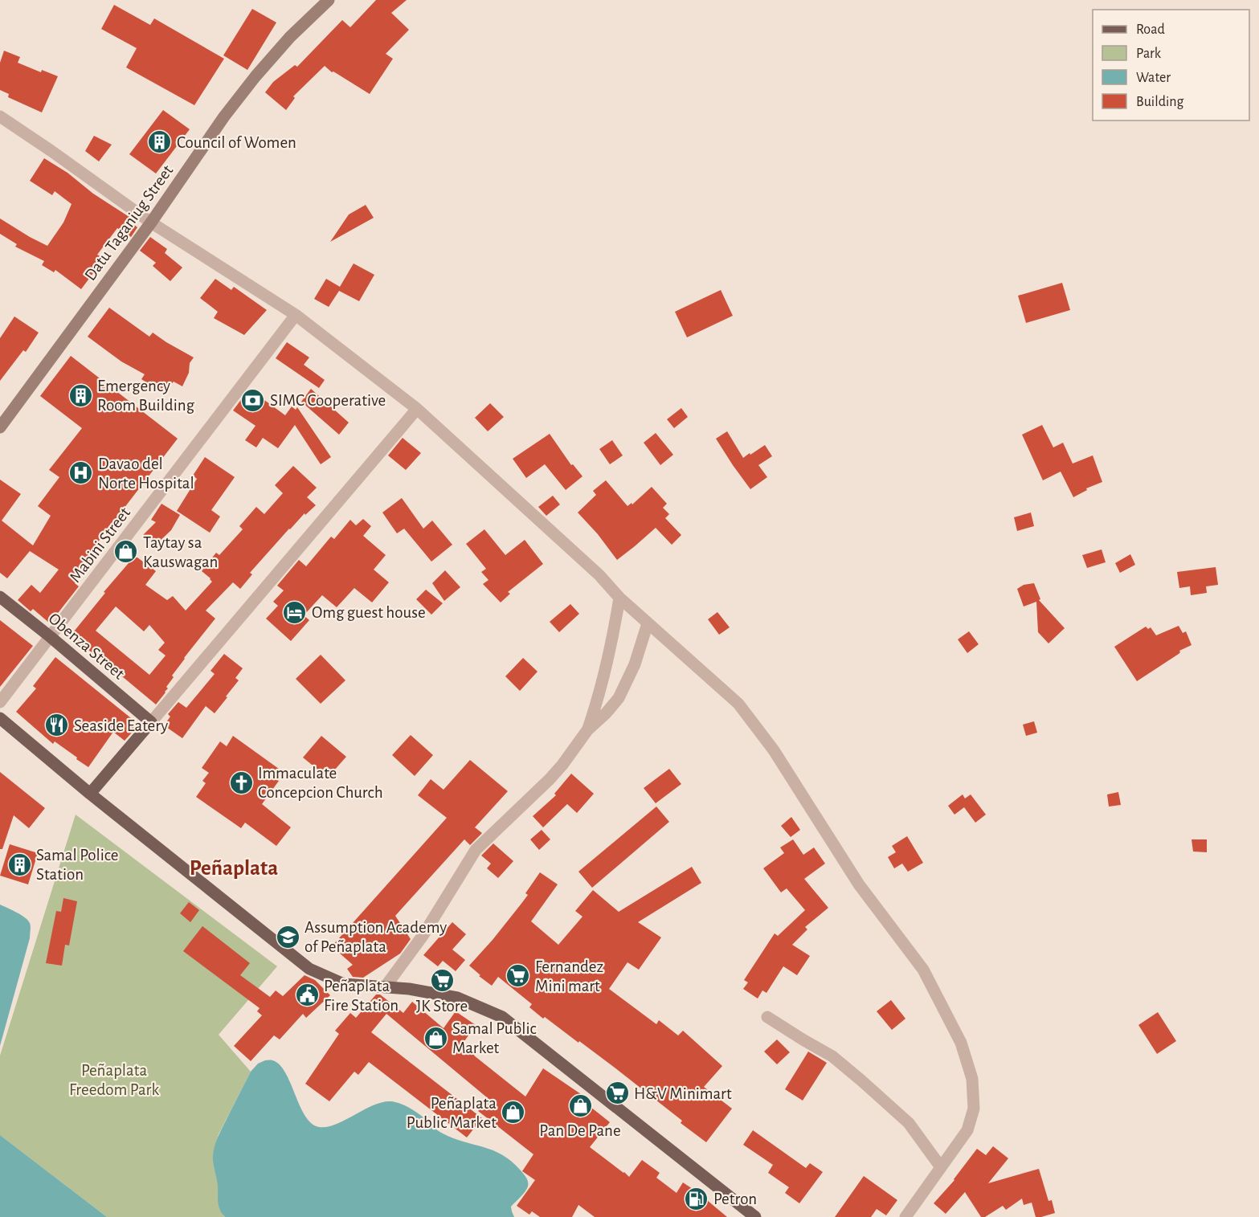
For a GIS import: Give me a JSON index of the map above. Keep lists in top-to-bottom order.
{
  "streets": {
    "main road": ["Datu Taganiug Street", "Obenza Street"],
    "street": ["Mabini Street"]
  },
  "crossings": [
    ["Mabini Street", "Obenza Street"]
  ],
  "districts": ["Peñaplata"],
  "parks": ["Peñaplata Freedom Park"],
  "places": {
    "building": ["Council of Women", "Emergency Room Building", "Samal Police Station"],
    "bank": ["SIMC Cooperative"],
    "hospital": ["Davao del Norte Hospital"],
    "shop": [
      "Taytay sa Kauswagan",
      "Samal Public Market",
      "Pan De Pane",
      "Peñaplata Public Market"
    ],
    "hotel": ["Omg guest house"],
    "restaurant": ["Seaside Eatery"],
    "church": ["Immaculate Concepcion Church"],
    "school or university": ["Assumption Academy of Peñaplata"],
    "supermarket": ["Fernandez Mini mart", "JK Store", "H&V Minimart"],
    "public building": ["Peñaplata Fire Station"],
    "fuel station": ["Petron"]
  },
  "legend": [
    "Road",
    "Park",
    "Water",
    "Building"
  ]
}
